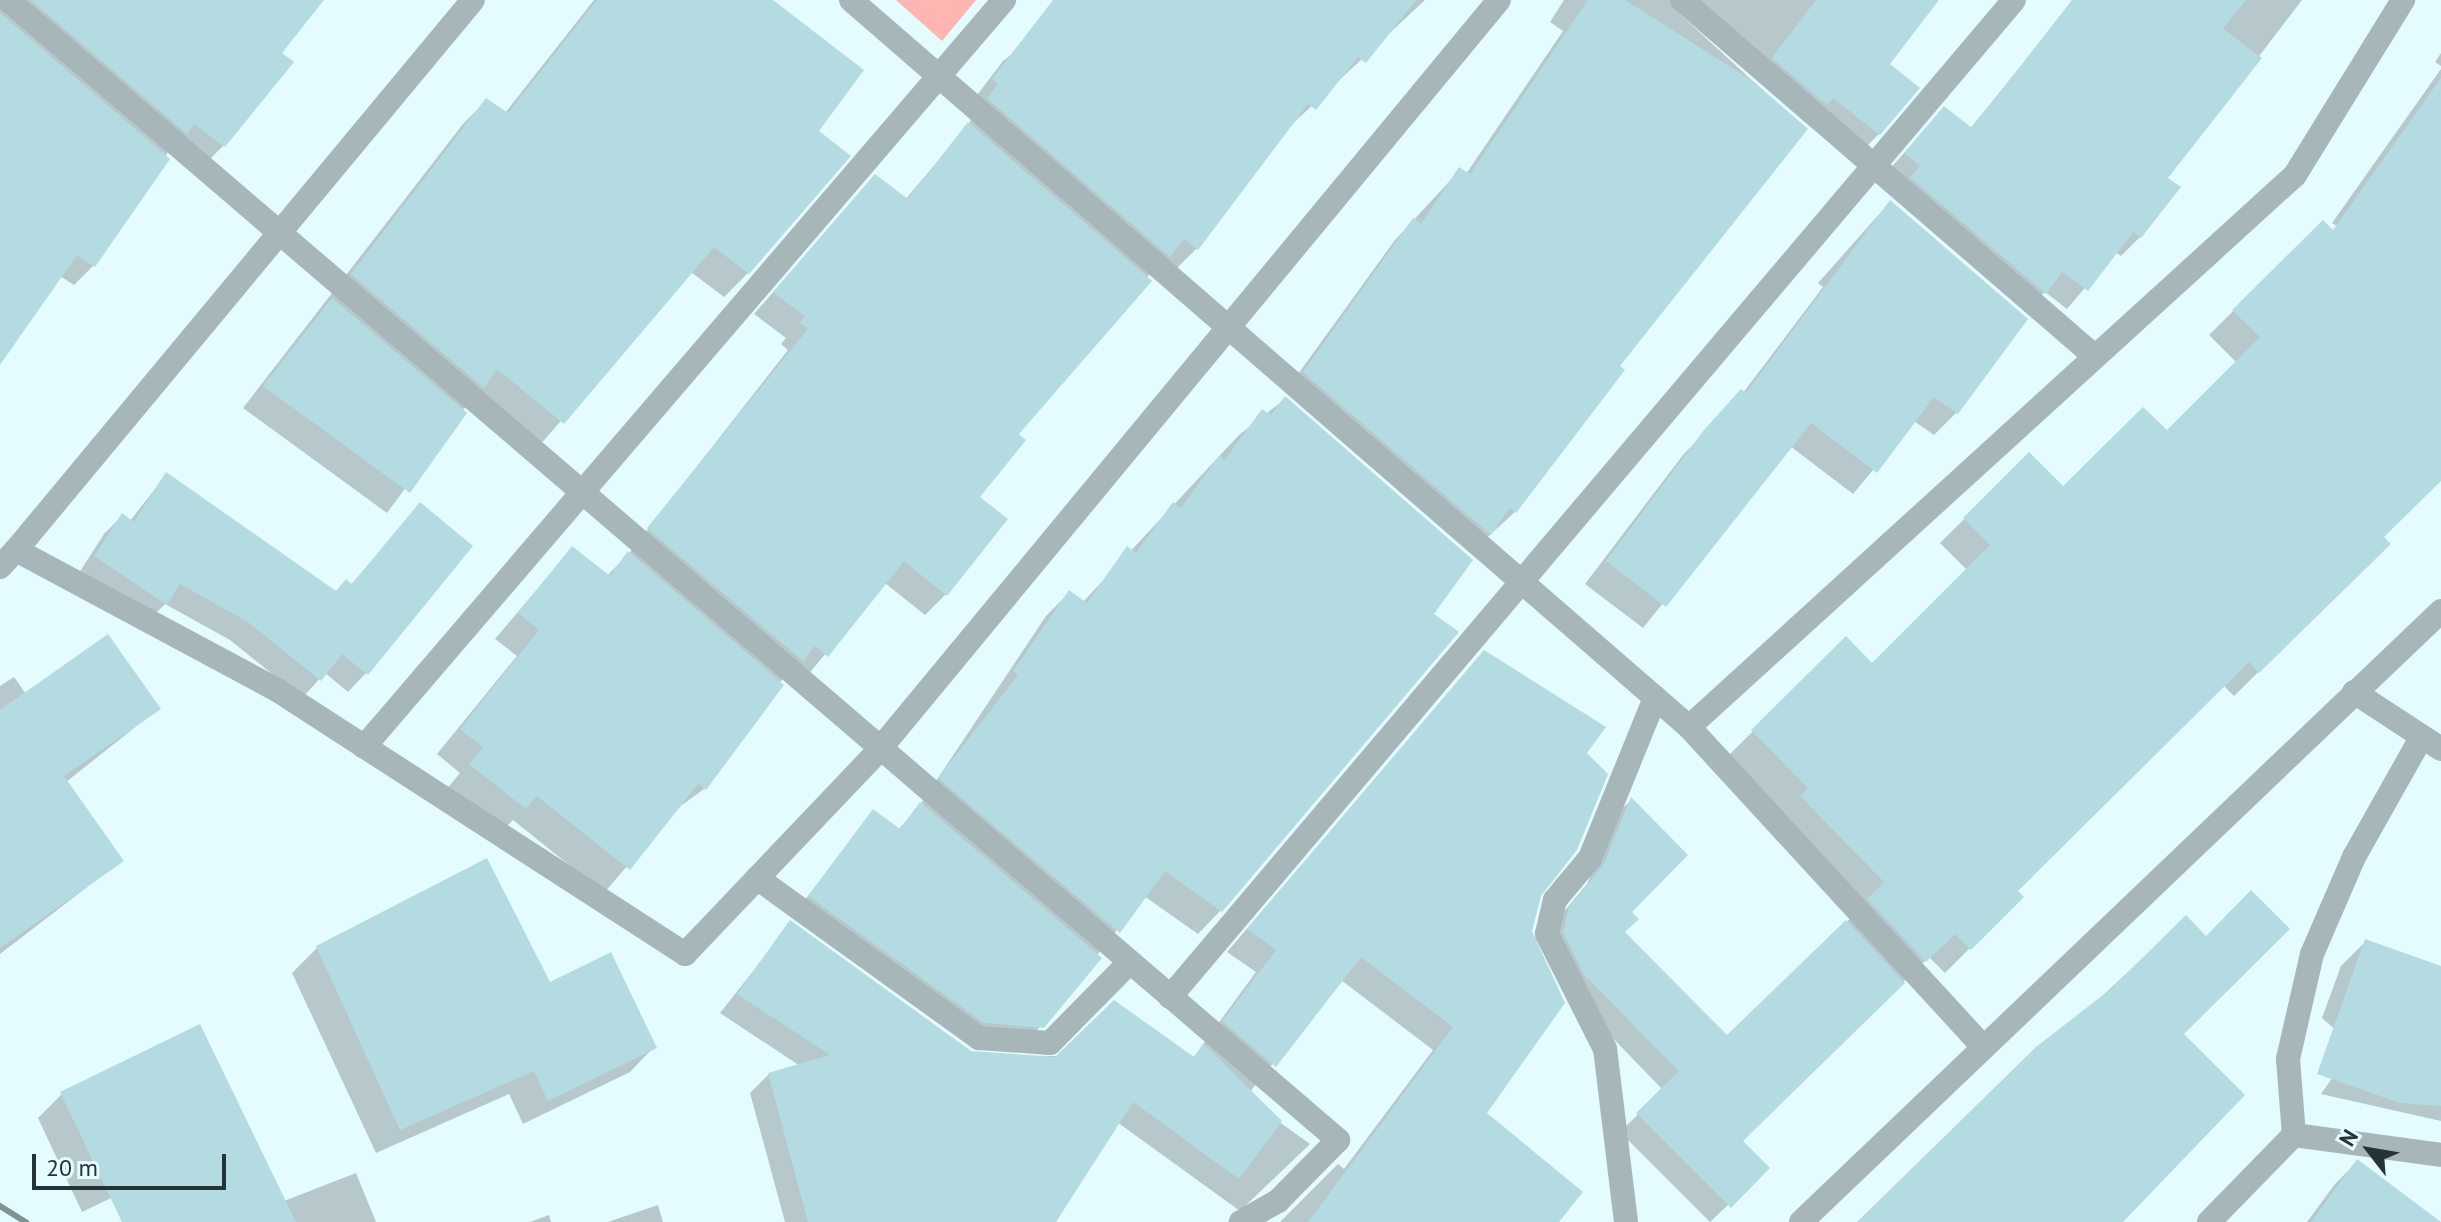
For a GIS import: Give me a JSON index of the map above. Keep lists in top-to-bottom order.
{
  "scale_bar": "20 m",
  "north": "top left"
}
